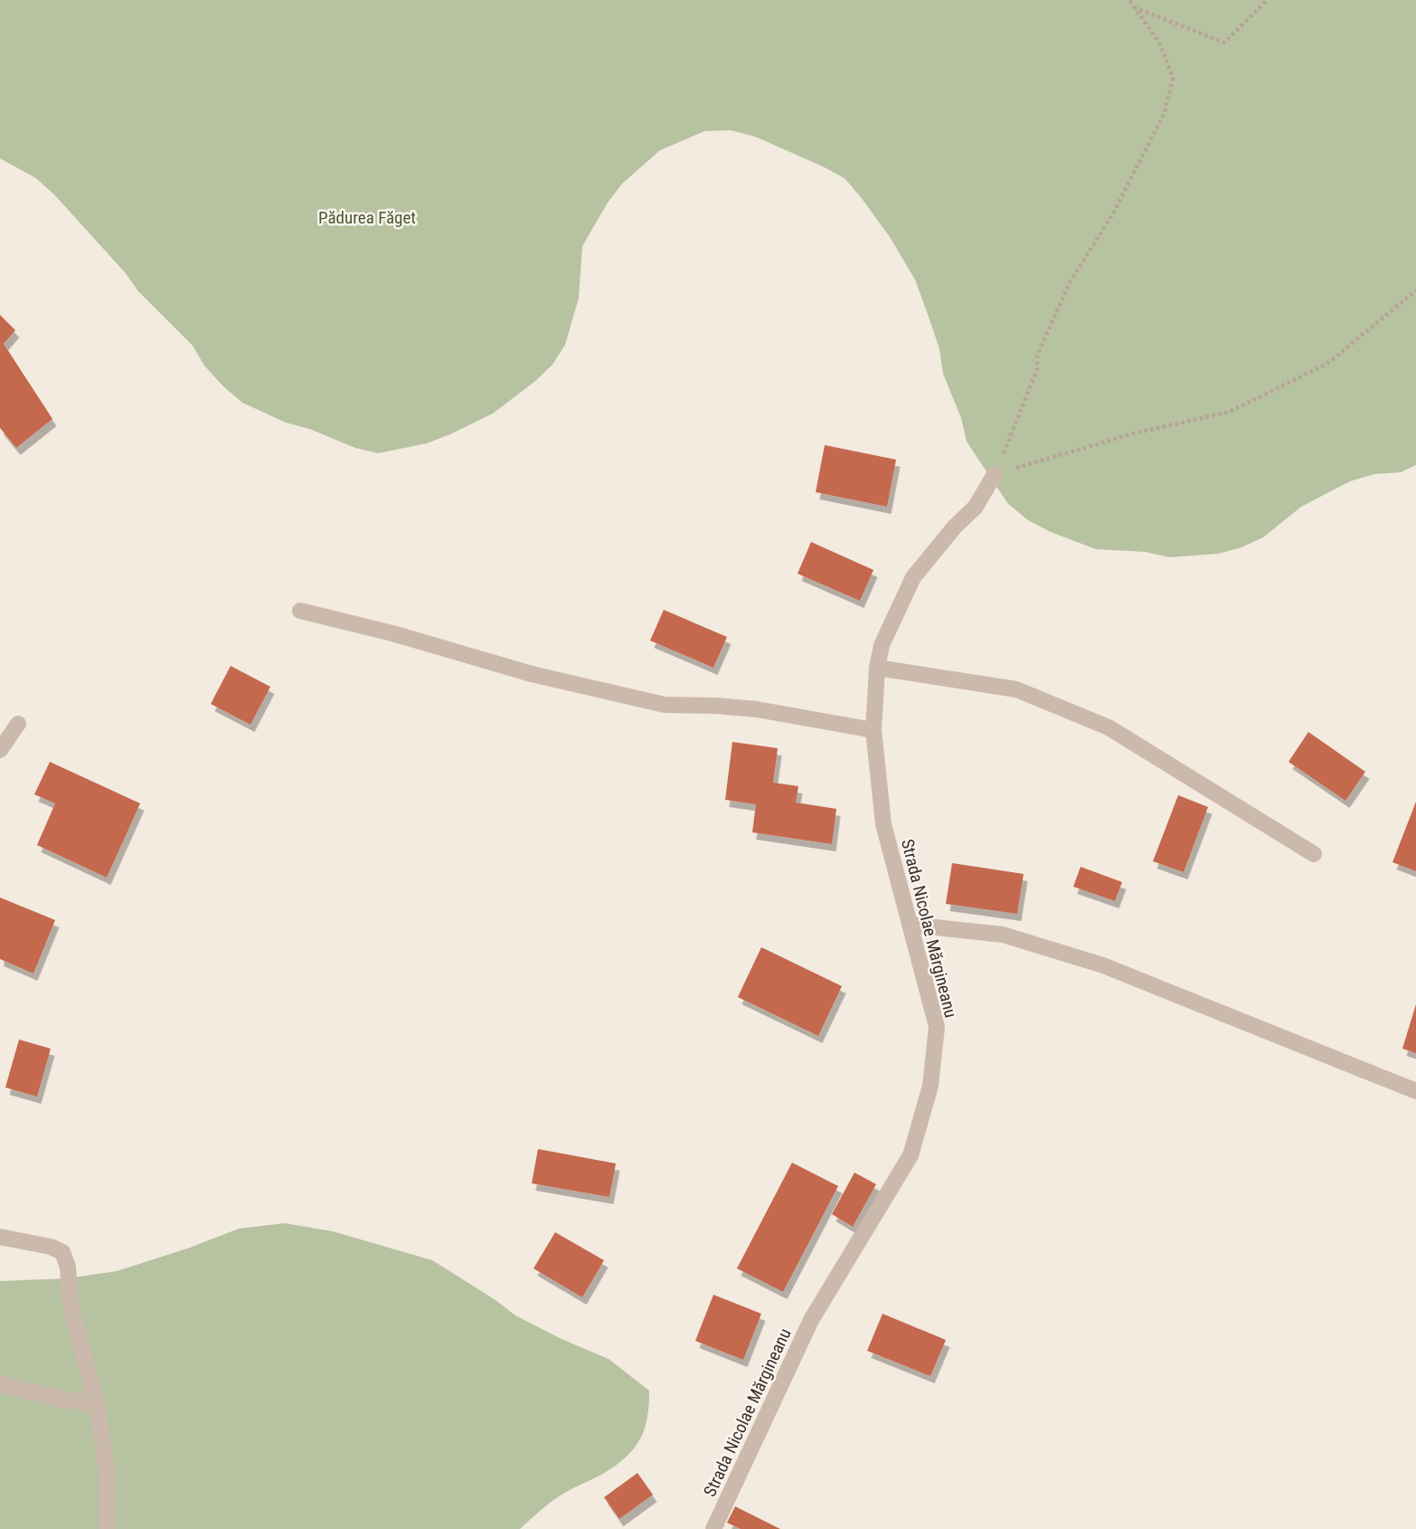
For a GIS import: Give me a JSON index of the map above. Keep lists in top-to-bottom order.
{
  "streets": {
    "street": ["Strada Nicolae Mărgineanu"]
  },
  "parks": ["Pădurea Făget"]
}
